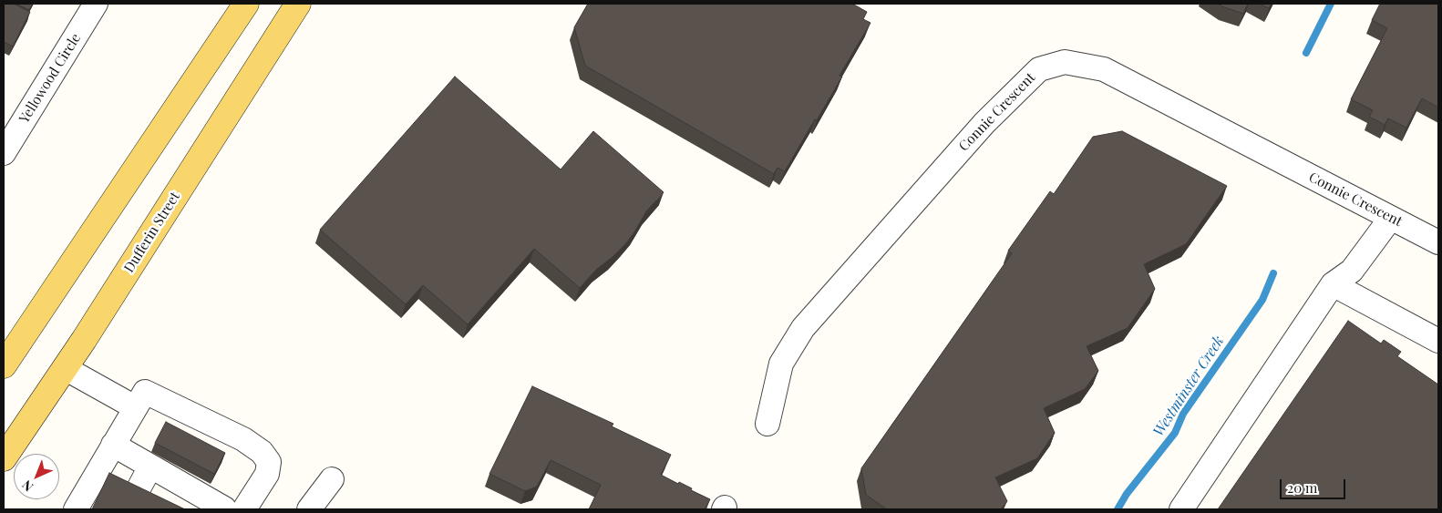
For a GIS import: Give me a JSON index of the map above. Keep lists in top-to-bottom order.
{
  "streets": {
    "main road": ["Dufferin Street"],
    "street": ["Yellowood Circle", "Connie Crescent"]
  },
  "water": ["Westminster Creek"],
  "scale_bar": "20 m",
  "north": "bottom left"
}
